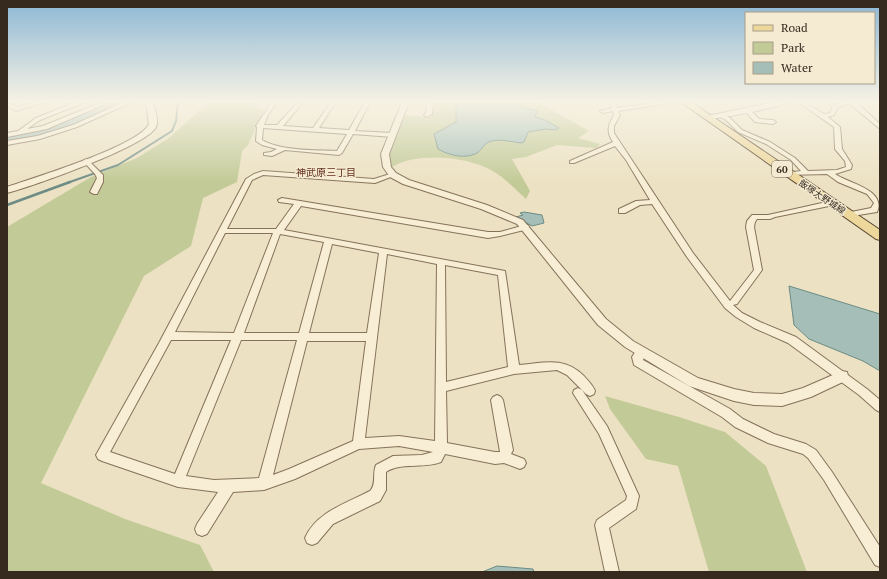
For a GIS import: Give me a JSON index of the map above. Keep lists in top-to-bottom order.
{
  "streets": {
    "main road": ["60", "飯塚大野城線"]
  },
  "districts": ["神武原三丁目"],
  "legend": ["Road", "Park", "Water"]
}
